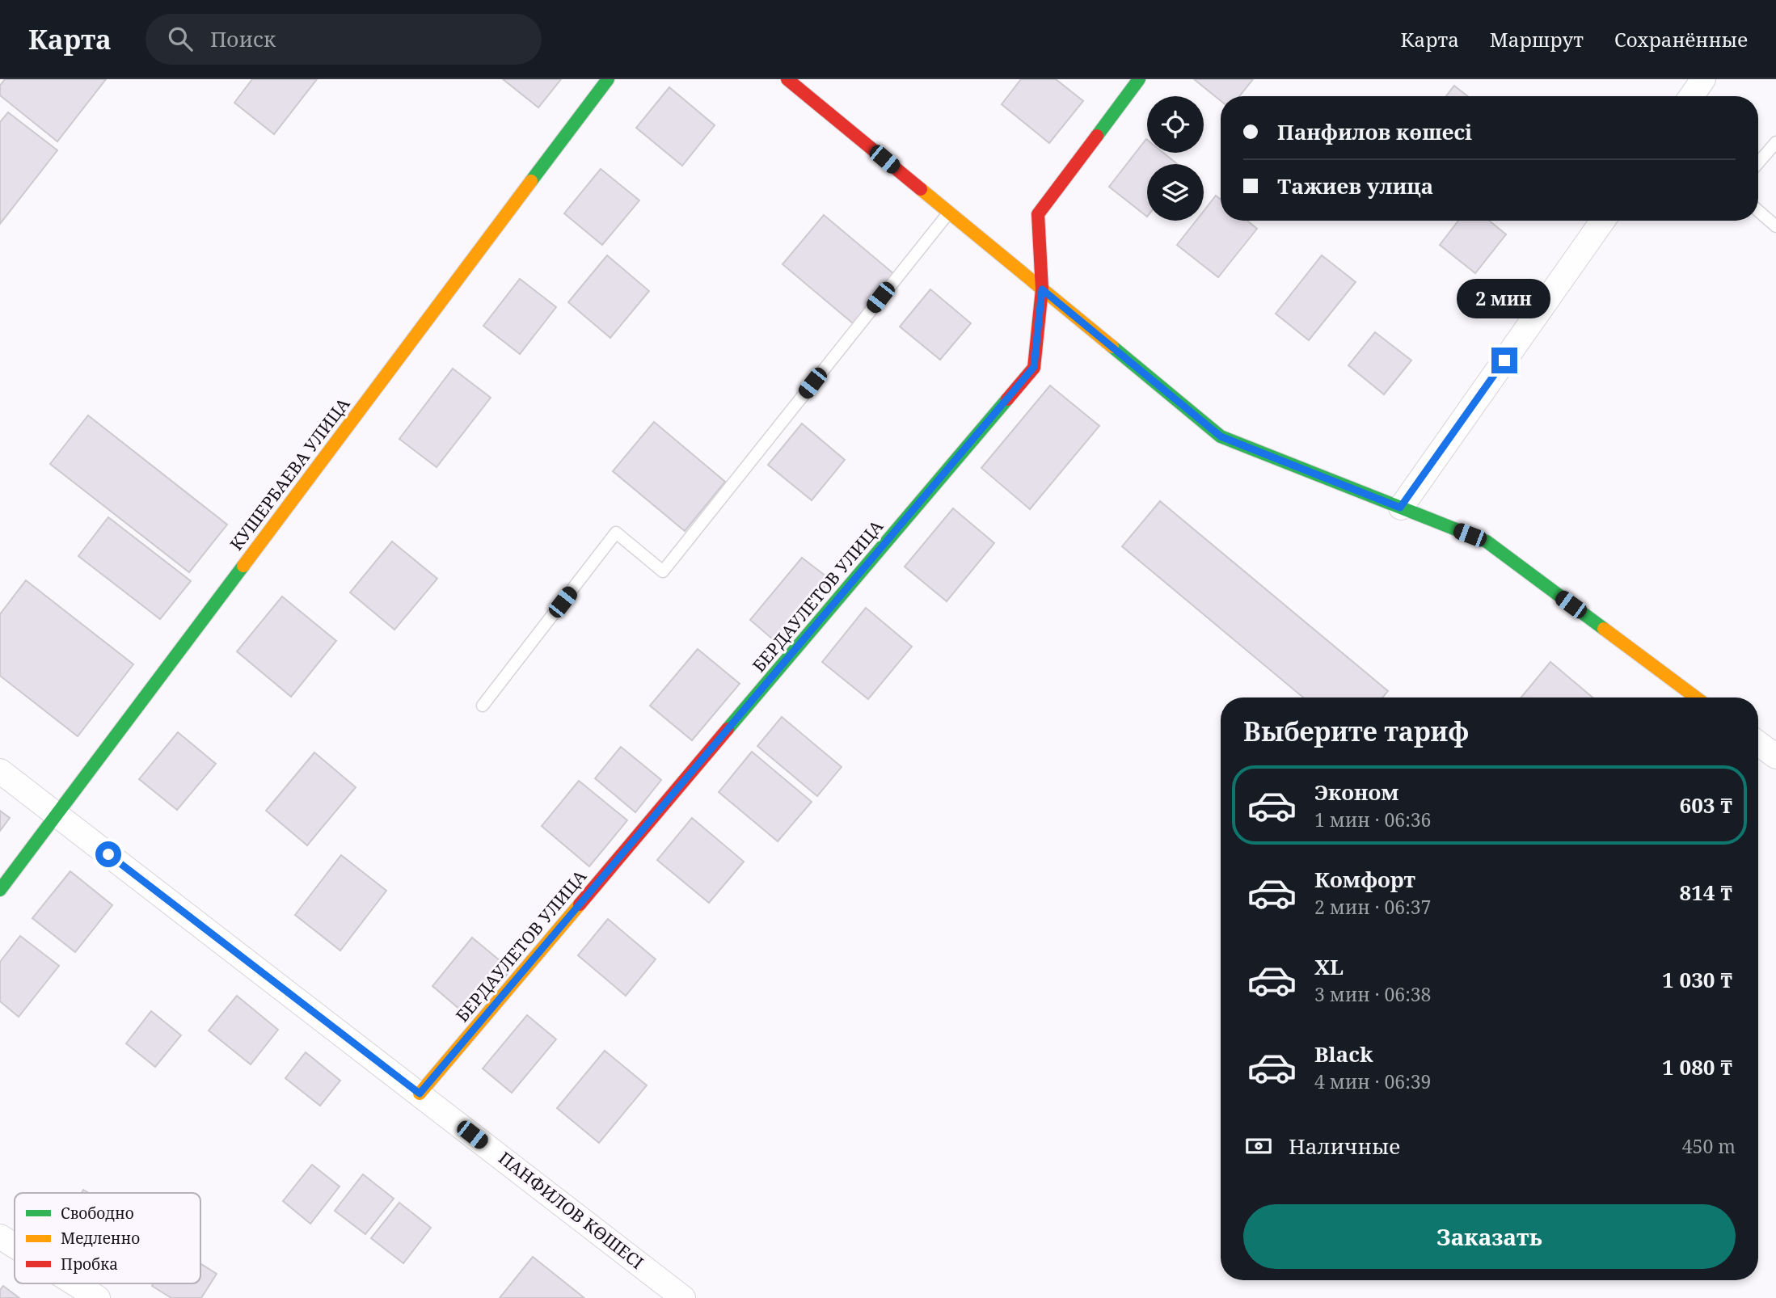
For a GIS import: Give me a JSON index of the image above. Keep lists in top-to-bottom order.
{
  "streets": {
    "street": ["КУШЕРБАЕВА УЛИЦА", "БЕРДАУЛЕТОВ УЛИЦА", "ПАНФИЛОВ КӨШЕСІ"]
  },
  "crossings": [
    ["КУШЕРБАЕВА УЛИЦА", "ПАНФИЛОВ КӨШЕСІ"],
    ["БЕРДАУЛЕТОВ УЛИЦА", "ПАНФИЛОВ КӨШЕСІ"]
  ],
  "legend": ["Свободно", "Медленно", "Пробка"],
  "page": {
    "header": "Карта",
    "search": "Поиск",
    "nav": ["Карта", "Маршрут", "Сохранённые"],
    "banner": ["Панфилов көшесі", "Тажиев улица"],
    "bubble": "2 мин",
    "heading": "Выберите тариф",
    "list": [
      {
        "name": "Эконом",
        "note": "1 мин · 06:36",
        "value": "603 ₸"
      },
      {
        "name": "Комфорт",
        "note": "2 мин · 06:37",
        "value": "814 ₸"
      },
      {
        "name": "XL",
        "note": "3 мин · 06:38",
        "value": "1 030 ₸"
      },
      {
        "name": "Black",
        "note": "4 мин · 06:39",
        "value": "1 080 ₸"
      }
    ],
    "pay": ["Наличные", "450 m"],
    "buttons": "Заказать"
  }
}
